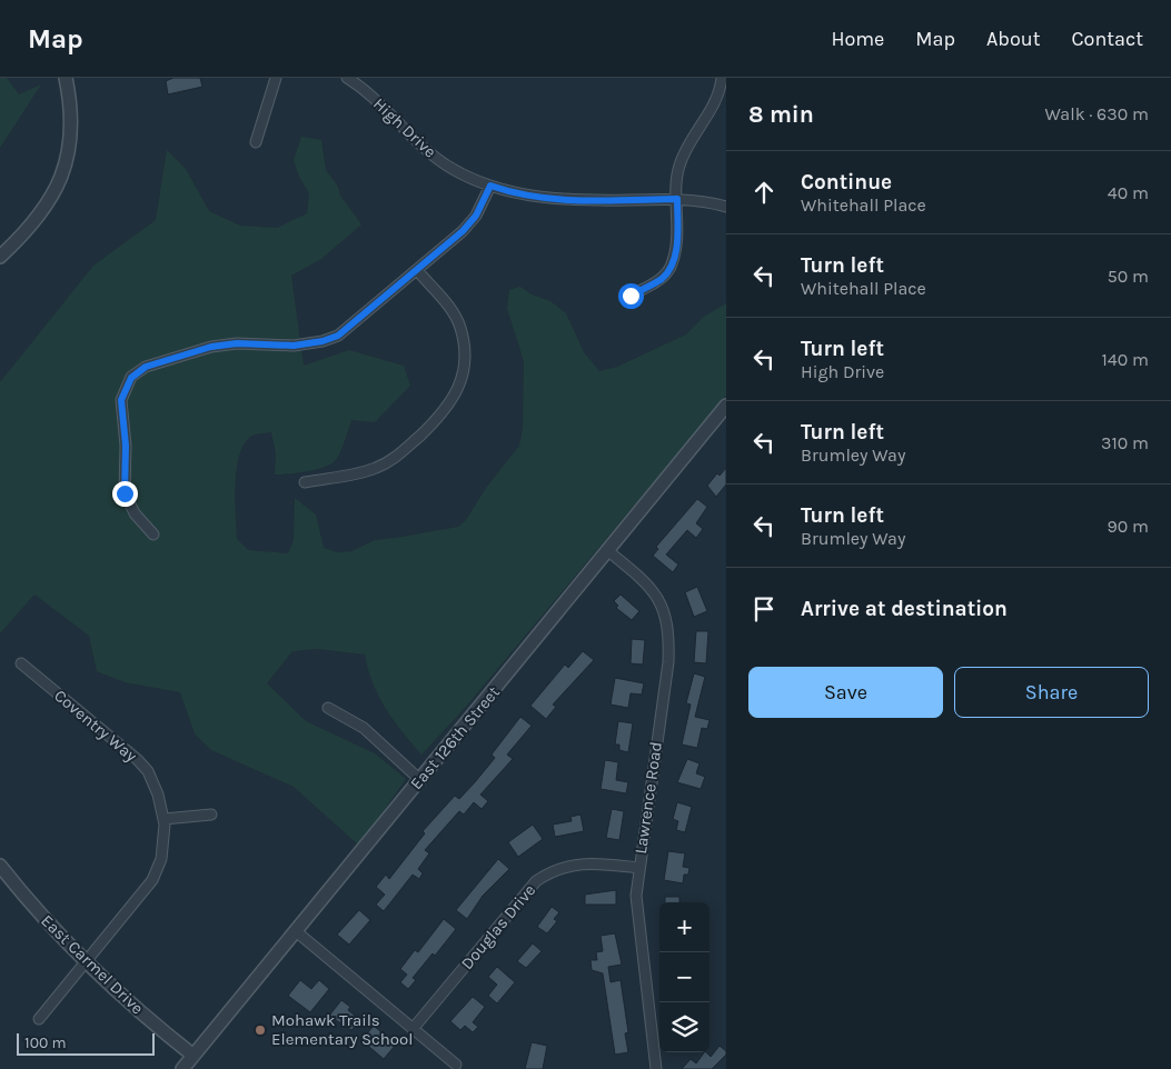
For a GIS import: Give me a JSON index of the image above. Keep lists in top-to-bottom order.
{
  "streets": {
    "street": [
      "High Drive",
      "Coventry Way",
      "East 126th Street",
      "Lawrence Road",
      "Douglas Drive",
      "East Carmel Drive"
    ]
  },
  "crossings": [
    ["Coventry Way", "East Carmel Drive"],
    ["East 126th Street", "Lawrence Road"],
    ["East 126th Street", "East Carmel Drive"],
    ["Lawrence Road", "Douglas Drive"]
  ],
  "places": ["Mohawk Trails Elementary School"],
  "scale_bar": "100 m",
  "page": {
    "header": "Map",
    "nav": [
      "Home",
      "Map",
      "About",
      "Contact"
    ],
    "heading": ["8 min", "Walk · 630 m"],
    "list": [
      ["Continue", "Whitehall Place", "40 m"],
      ["Turn left", "Whitehall Place", "50 m"],
      ["Turn left", "High Drive", "140 m"],
      ["Turn left", "Brumley Way", "310 m"],
      ["Turn left", "Brumley Way", "90 m"],
      "Arrive at destination"
    ],
    "buttons": ["Save", "Share"],
    "map_buttons": ["+", "−"],
    "scale": "100 m"
  }
}
